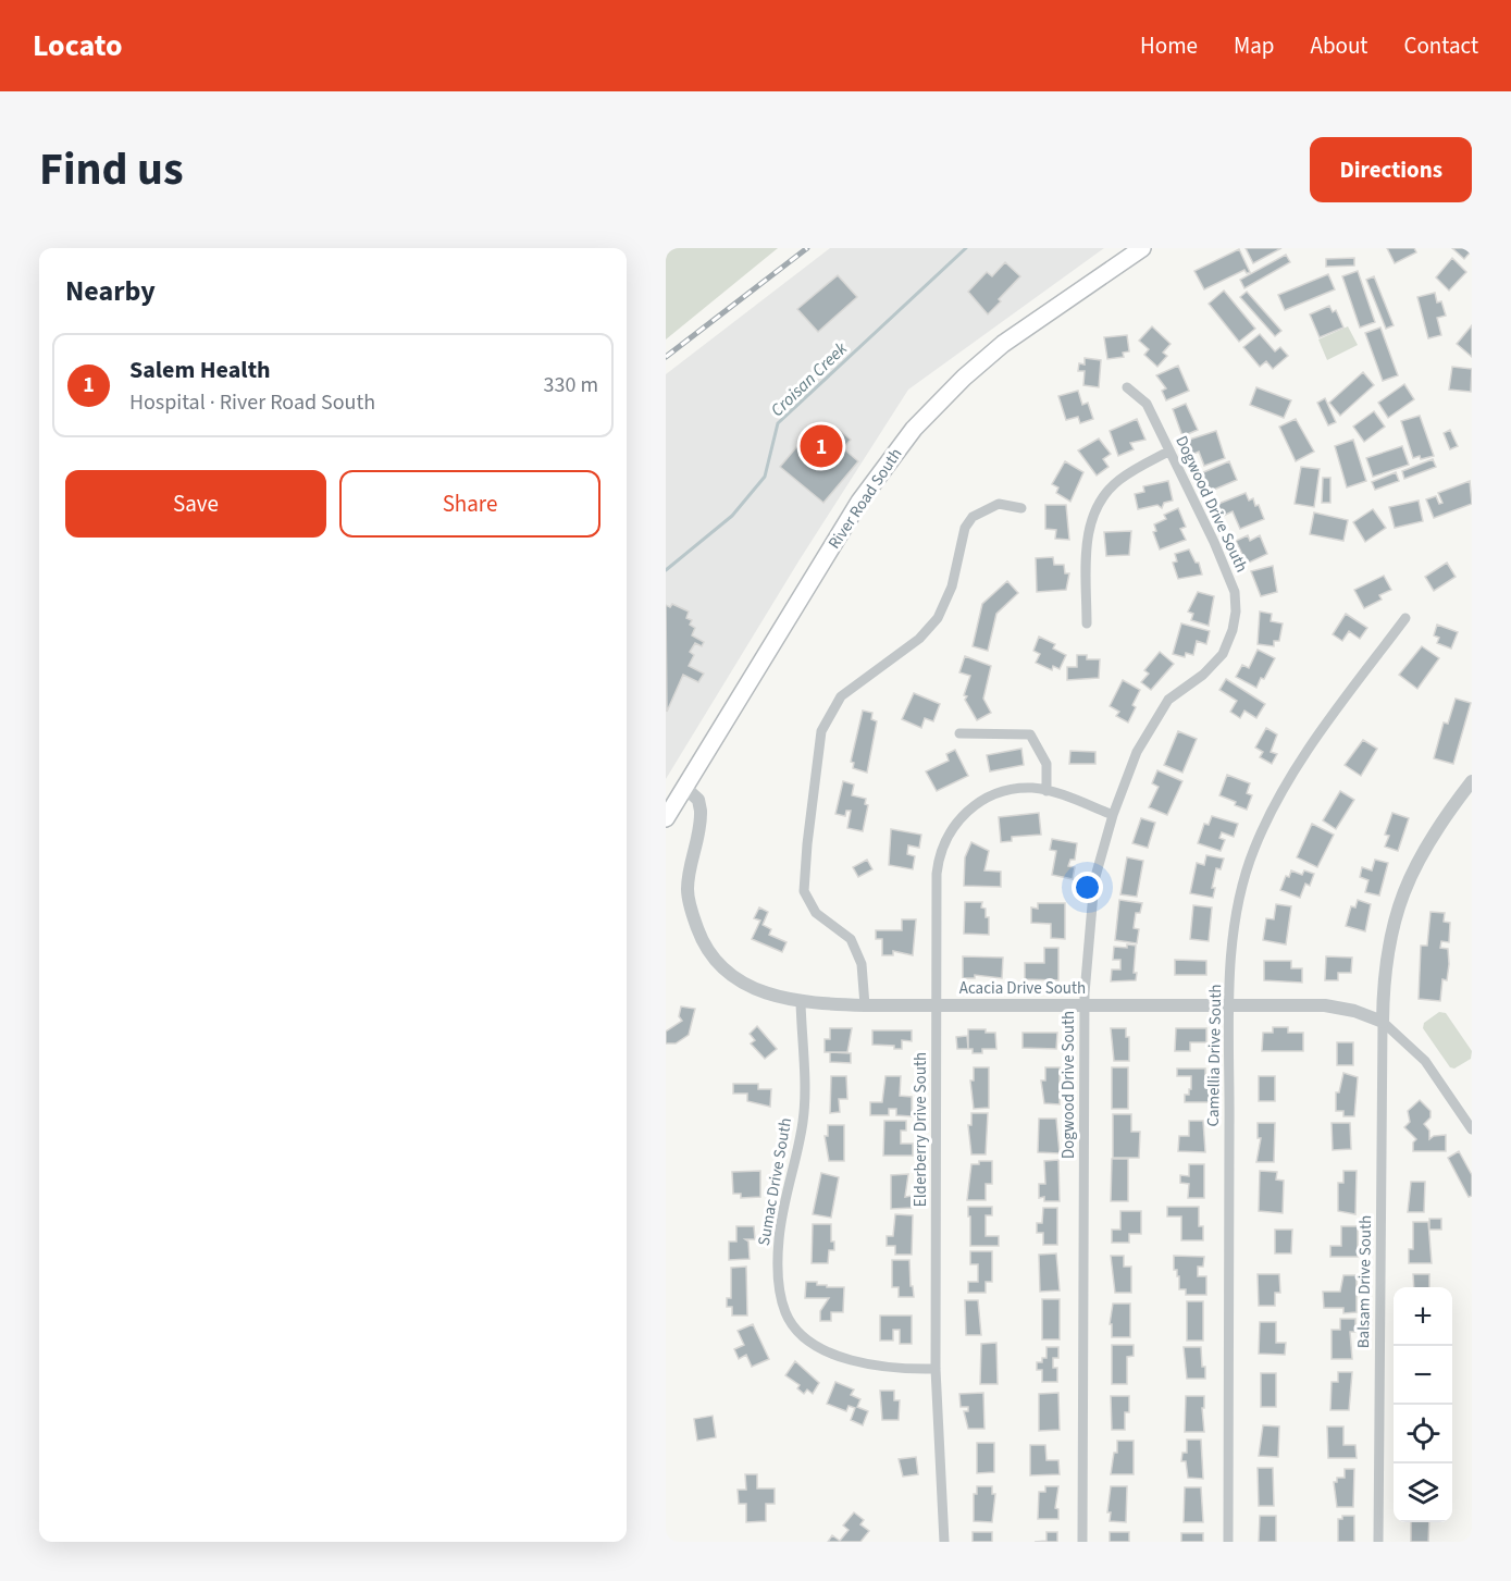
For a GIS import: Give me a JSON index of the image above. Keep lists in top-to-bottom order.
{
  "streets": {
    "main road": ["River Road South"],
    "street": [
      "Dogwood Drive South",
      "Acacia Drive South",
      "Camellia Drive South",
      "Elderberry Drive South",
      "Sumac Drive South",
      "Balsam Drive South"
    ]
  },
  "crossings": [
    ["River Road South", "Acacia Drive South"],
    ["Dogwood Drive South", "Acacia Drive South"],
    ["Dogwood Drive South", "Elderberry Drive South"],
    ["Acacia Drive South", "Camellia Drive South"],
    ["Acacia Drive South", "Elderberry Drive South"],
    ["Acacia Drive South", "Sumac Drive South"],
    ["Acacia Drive South", "Balsam Drive South"],
    ["Elderberry Drive South", "Sumac Drive South"]
  ],
  "water": ["Croisan Creek"],
  "page": {
    "header": "Locato",
    "nav": [
      "Home",
      "Map",
      "About",
      "Contact"
    ],
    "title": "Find us",
    "buttons": [
      "Directions",
      ["Save", "Share"]
    ],
    "heading": "Nearby",
    "list": [
      {
        "mark": "1",
        "name": "Salem Health",
        "note": "Hospital · River Road South",
        "value": "330 m"
      }
    ],
    "pins": "1",
    "map_buttons": ["+", "−"]
  }
}
